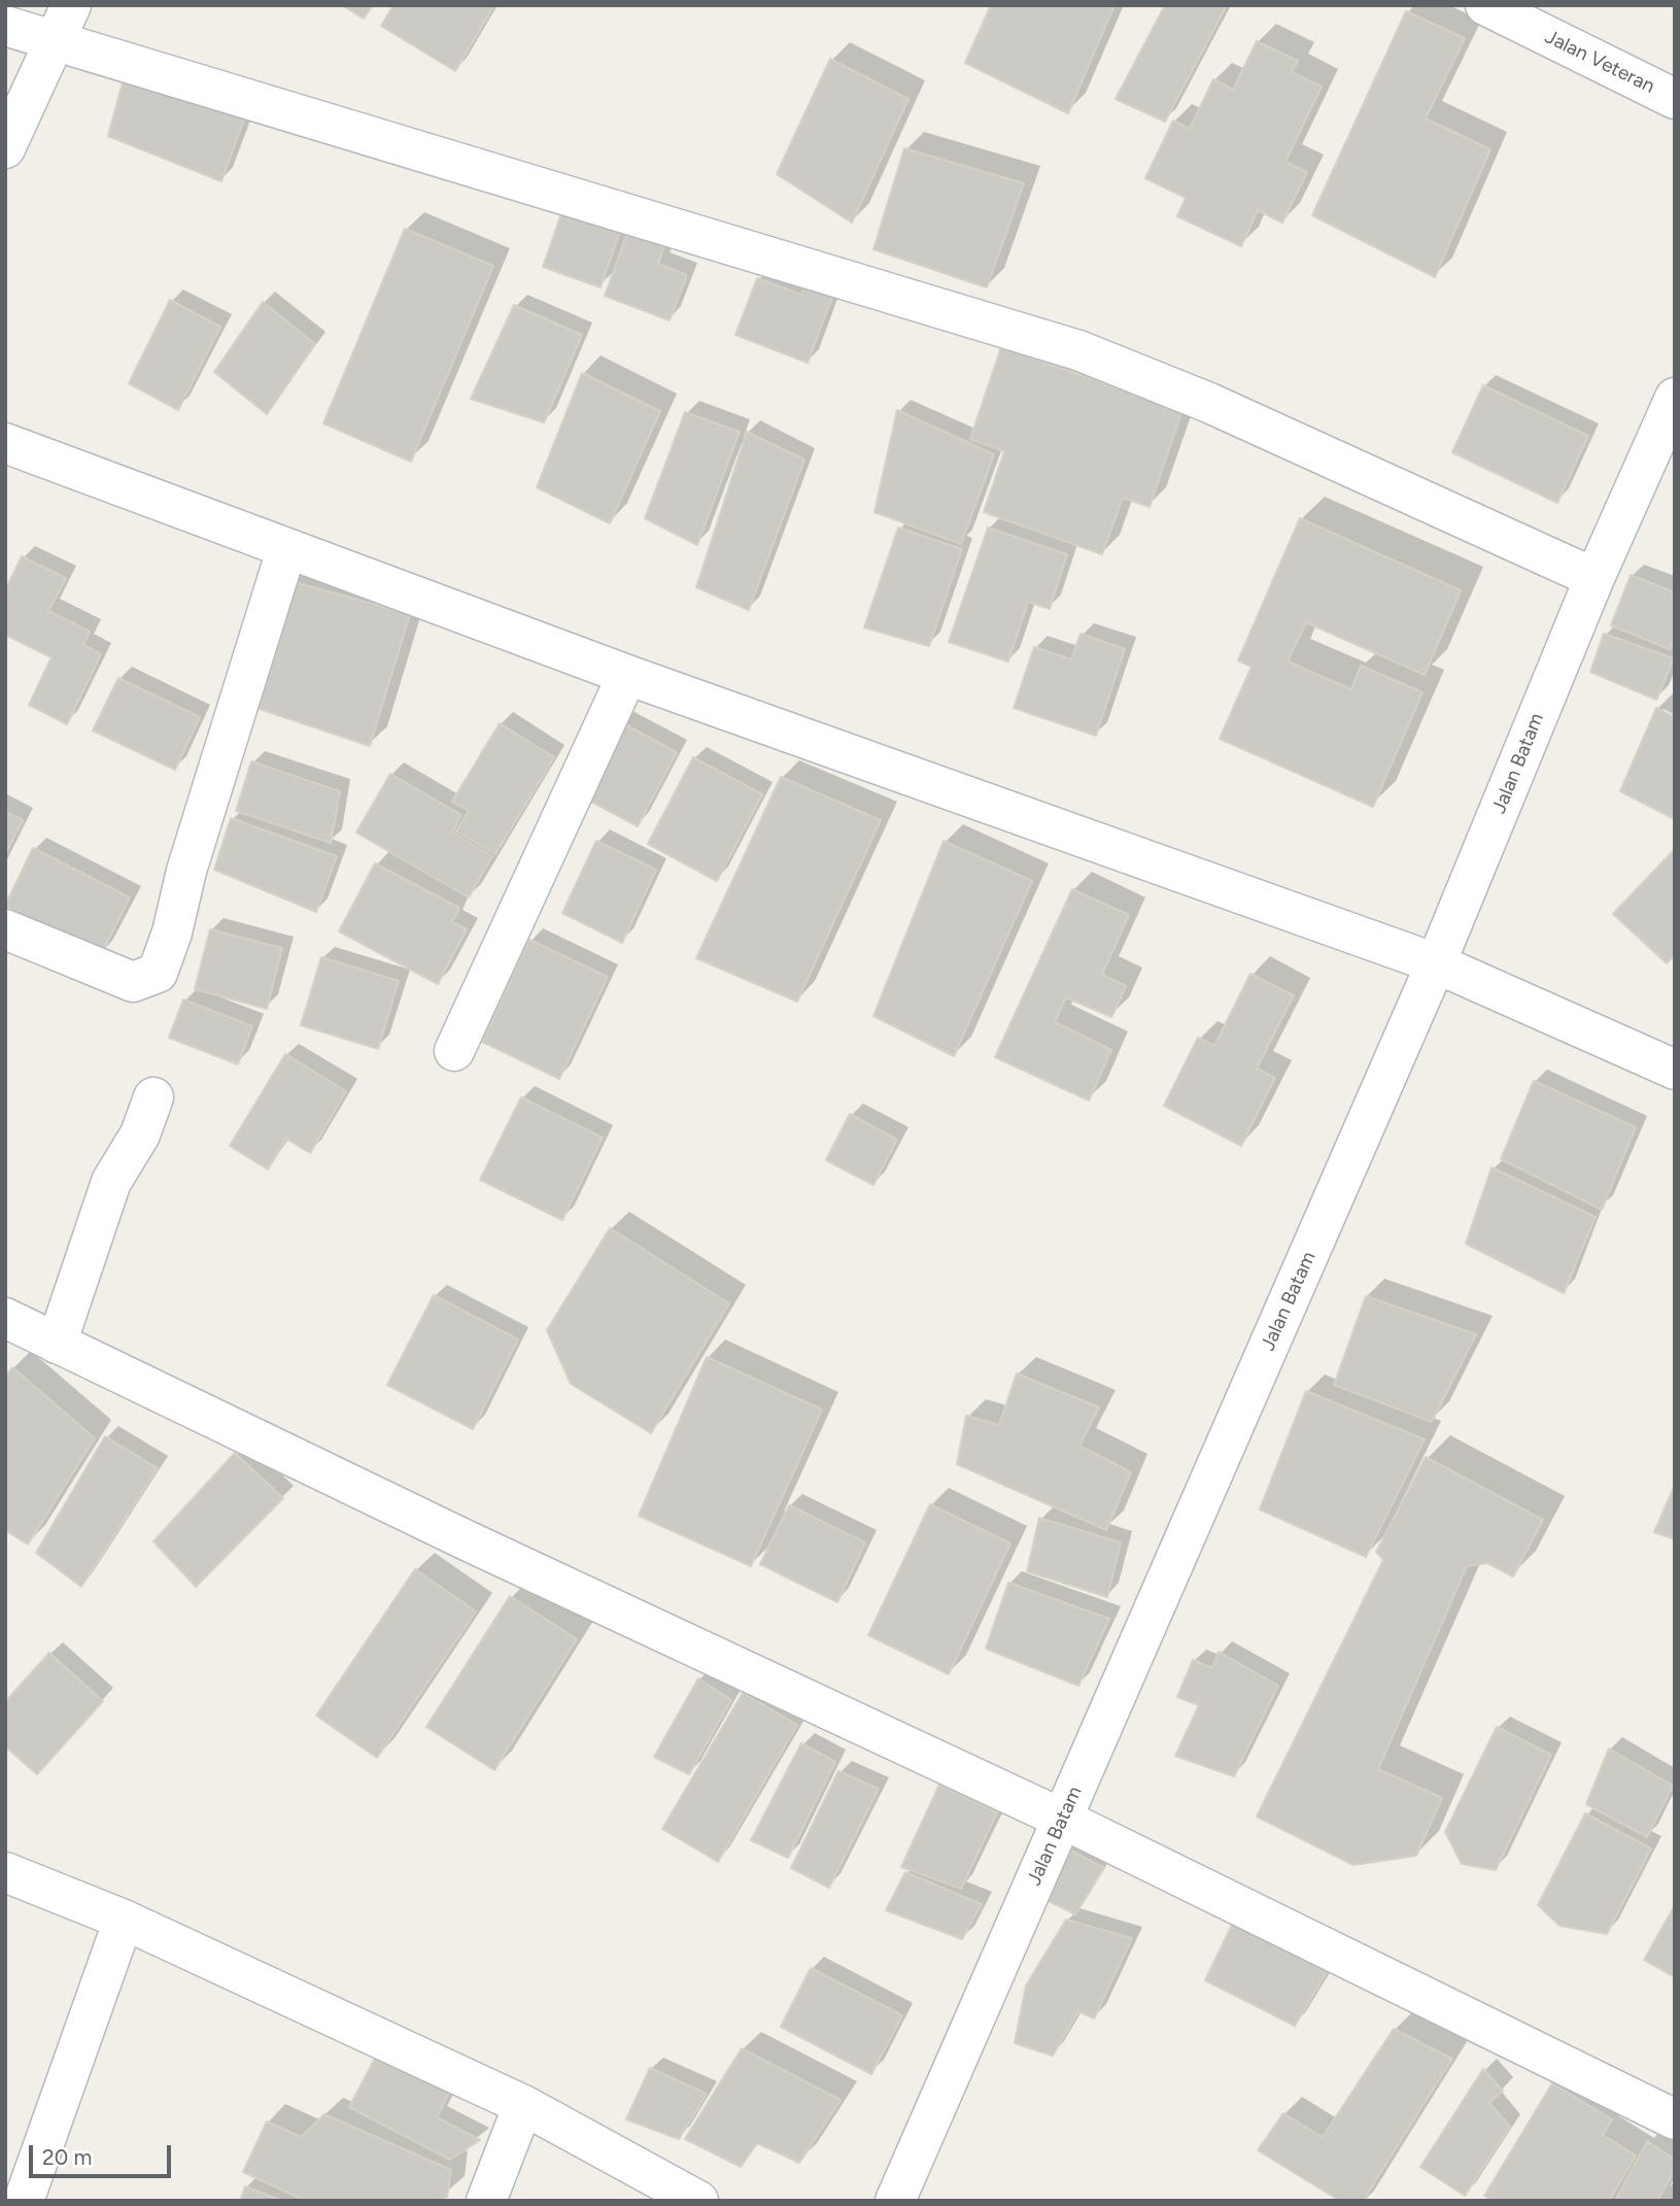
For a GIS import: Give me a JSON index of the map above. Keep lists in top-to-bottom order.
{
  "streets": {
    "street": ["Jalan Veteran", "Jalan Batam"]
  },
  "scale_bar": "20 m"
}
